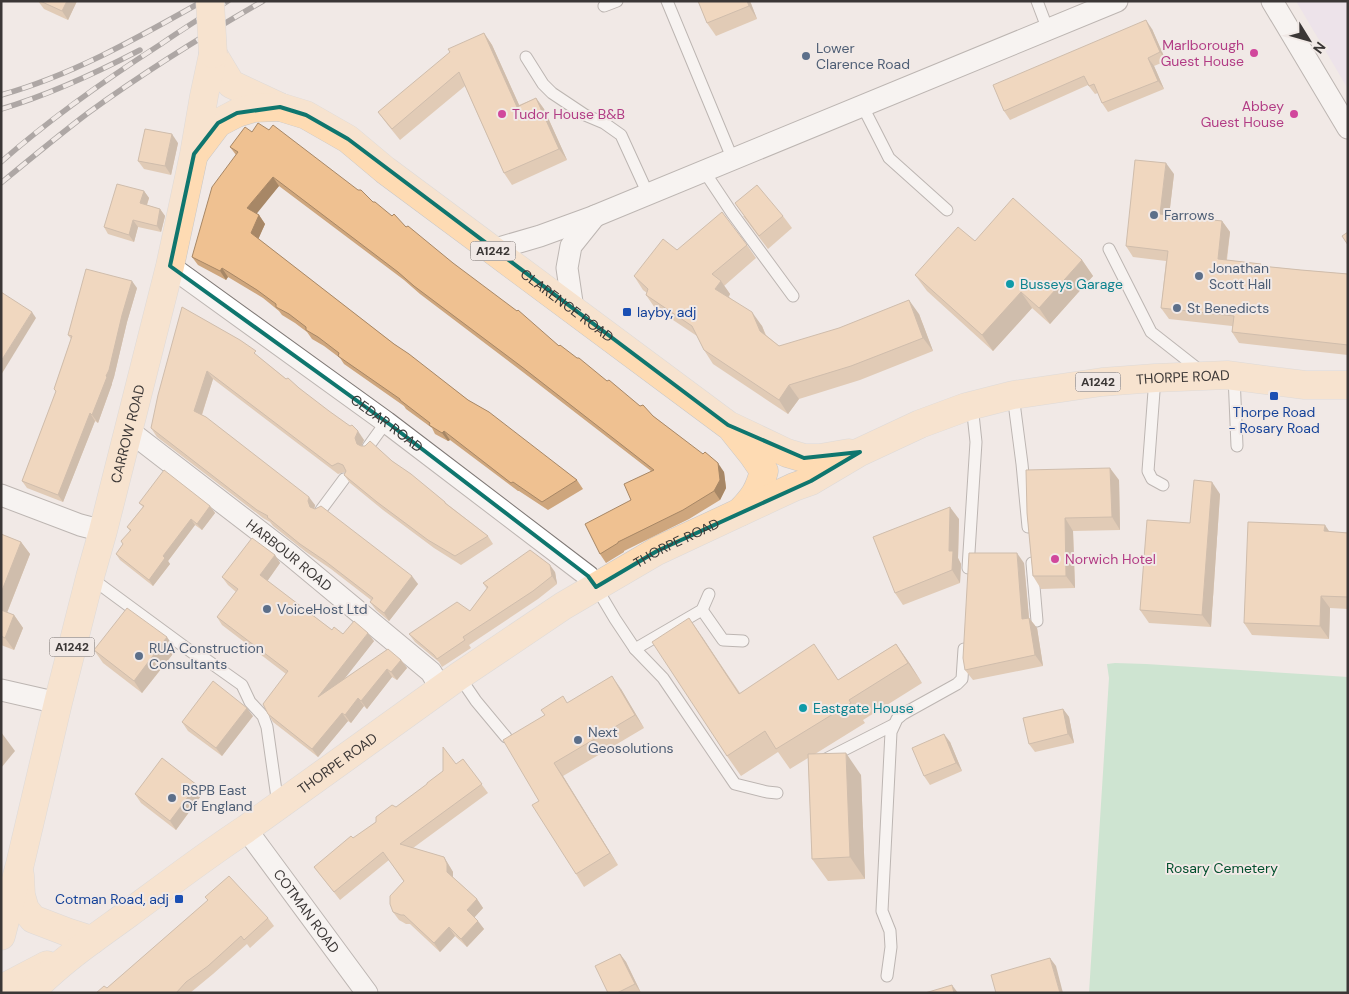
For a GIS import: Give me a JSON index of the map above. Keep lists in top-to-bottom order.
{
  "streets": {
    "main road": [
      "A1242",
      "CLARENCE ROAD",
      "THORPE ROAD",
      "CARROW ROAD"
    ],
    "street": ["CEDAR ROAD", "HARBOUR ROAD", "COTMAN ROAD"]
  },
  "crossings": [
    ["A1242", "THORPE ROAD"],
    ["A1242", "CARROW ROAD"],
    ["CLARENCE ROAD", "THORPE ROAD"],
    ["CLARENCE ROAD", "CARROW ROAD"],
    ["THORPE ROAD", "CEDAR ROAD"],
    ["THORPE ROAD", "HARBOUR ROAD"],
    ["THORPE ROAD", "COTMAN ROAD"],
    ["CEDAR ROAD", "CARROW ROAD"],
    ["CARROW ROAD", "HARBOUR ROAD"]
  ],
  "parks": ["Rosary Cemetery"],
  "places": {
    "other": [
      "Marlborough Guest House",
      "Lower Clarence Road",
      "Tudor House B&B",
      "Abbey Guest House",
      "Farrows",
      "Jonathan Scott Hall",
      "Busseys Garage",
      "St Benedicts",
      "Norwich Hotel",
      "VoiceHost Ltd",
      "RUA Construction Consultants",
      "Eastgate House",
      "Next Geosolutions",
      "RSPB East Of England"
    ],
    "transit": ["layby, adj", "Thorpe Road - Rosary Road", "Cotman Road, adj"]
  },
  "north": "bottom right"
}
